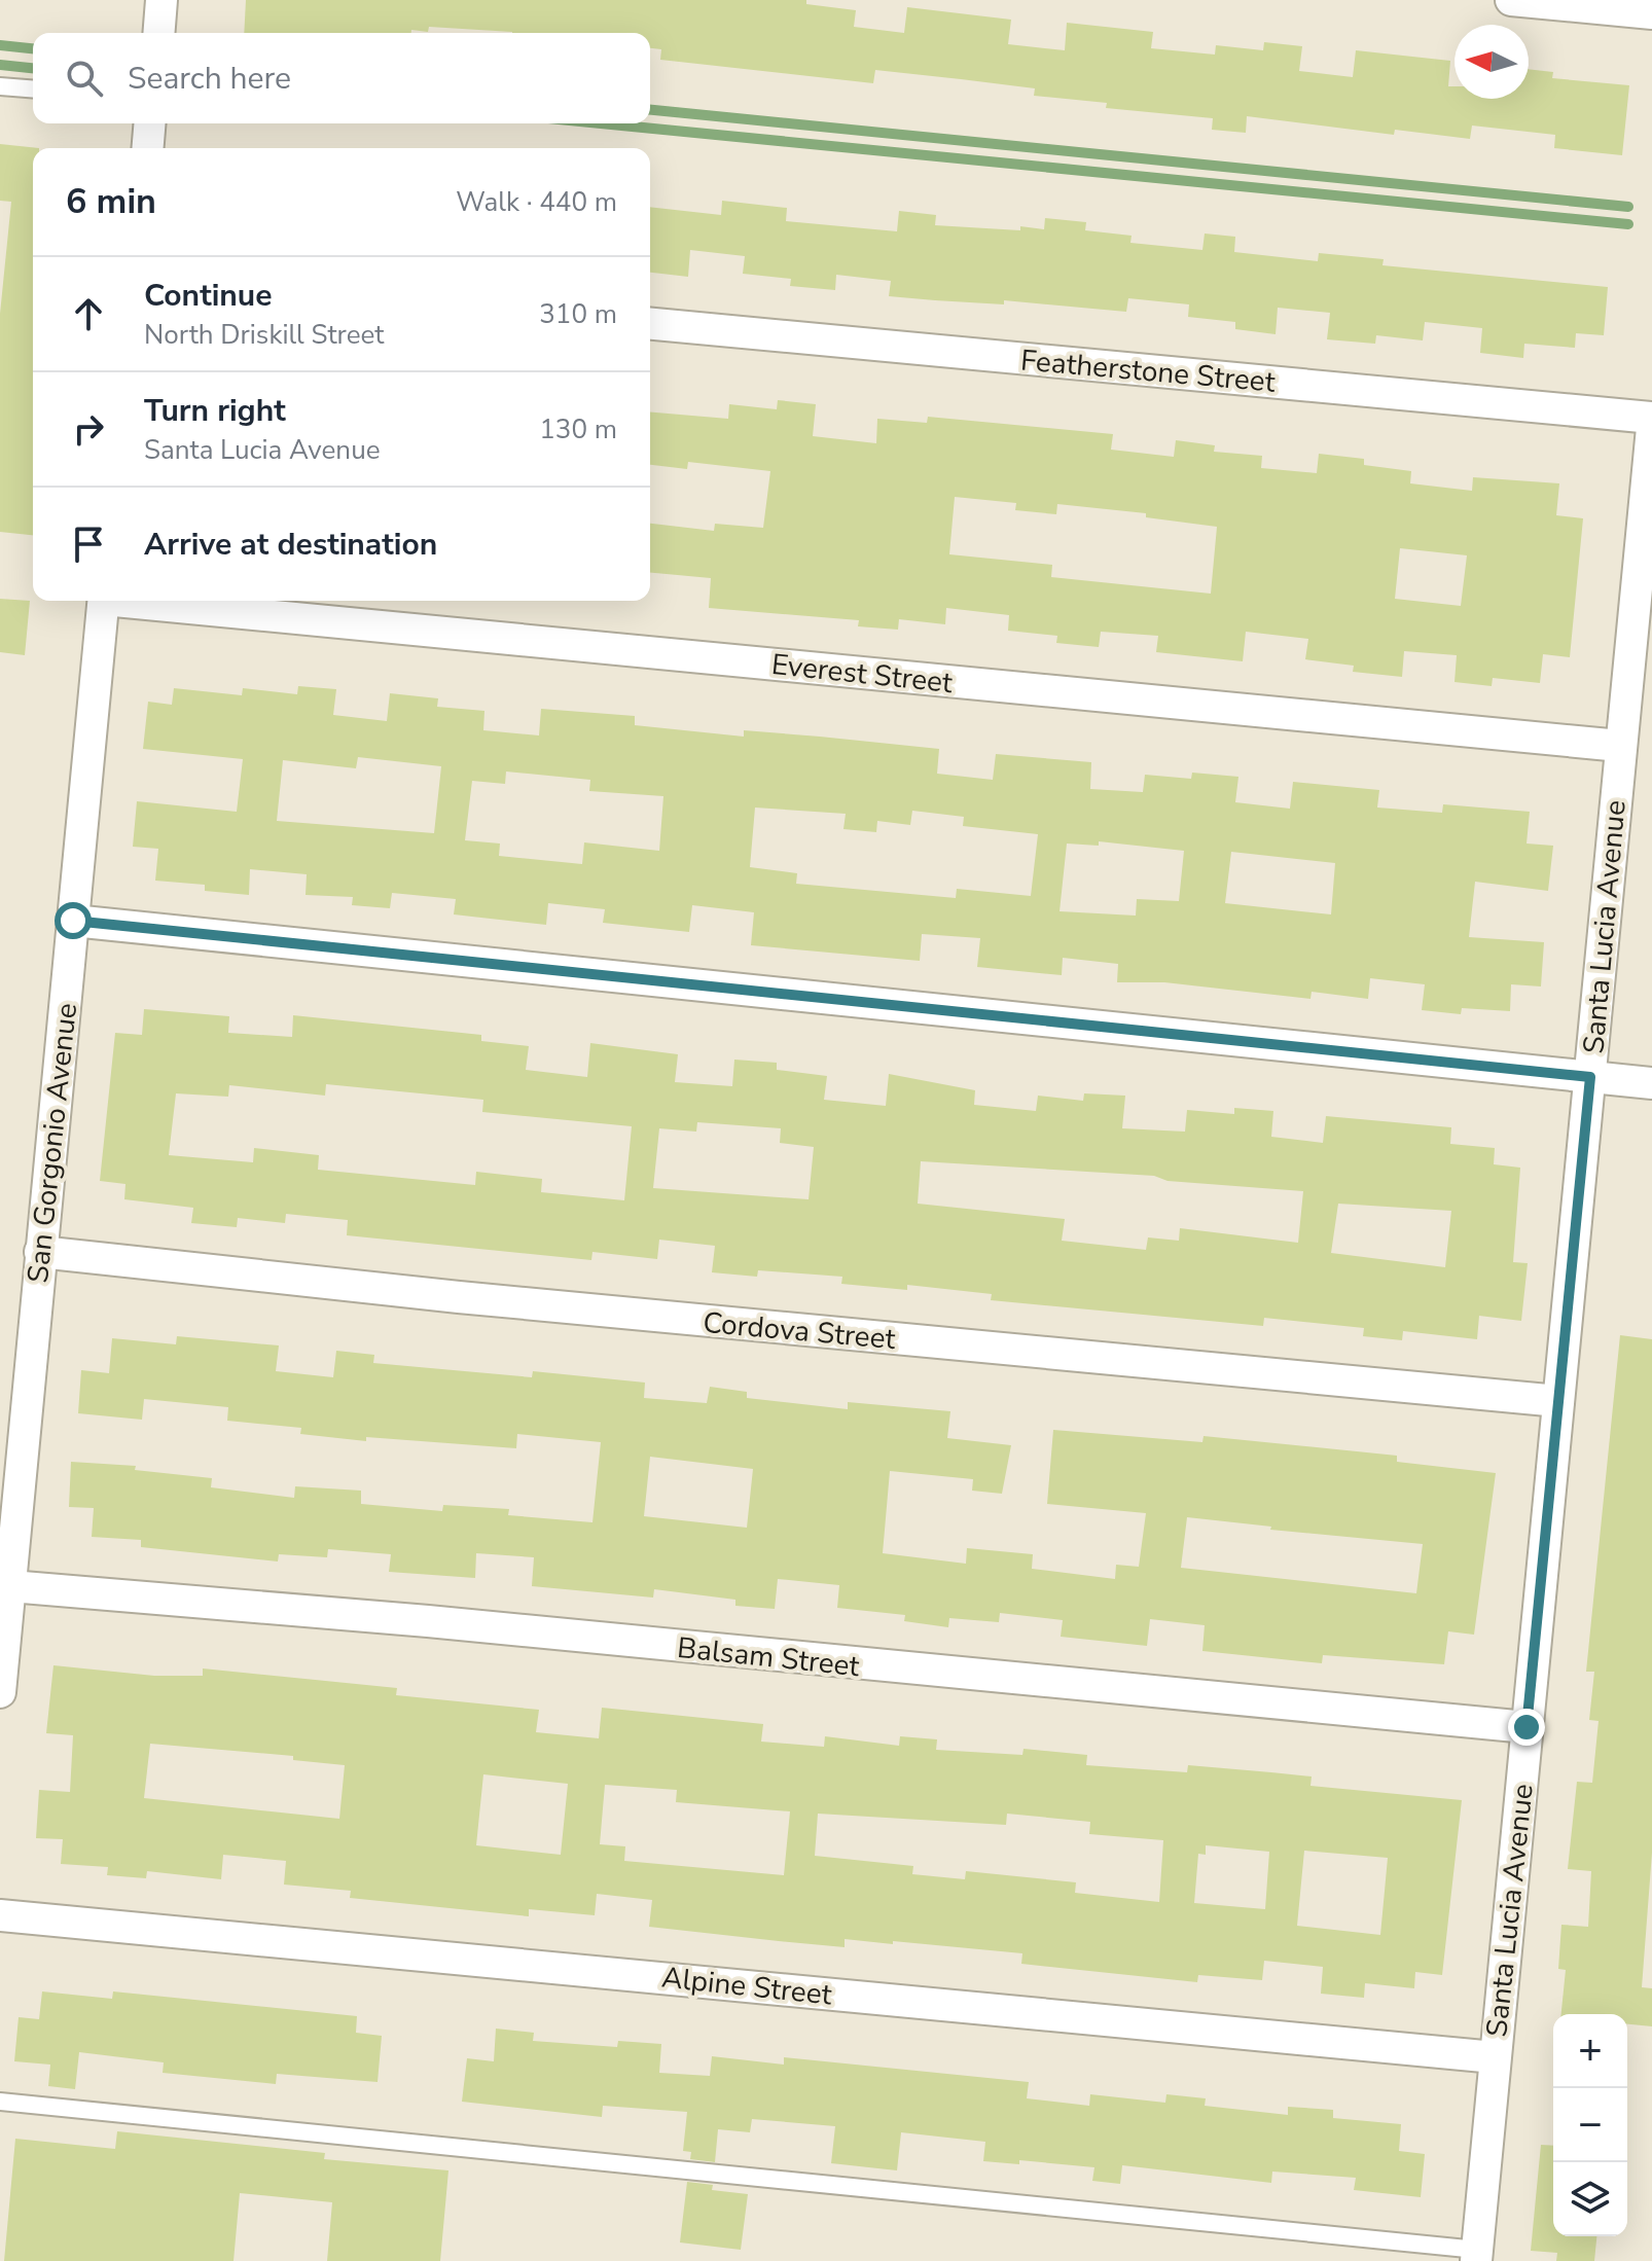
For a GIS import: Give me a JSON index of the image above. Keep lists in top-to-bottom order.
{
  "streets": {
    "street": [
      "Featherstone Street",
      "Everest Street",
      "Santa Lucia Avenue",
      "San Gorgonio Avenue",
      "Cordova Street",
      "Balsam Street",
      "Alpine Street"
    ]
  },
  "crossings": [
    ["Everest Street", "Santa Lucia Avenue"],
    ["Santa Lucia Avenue", "Cordova Street"],
    ["Santa Lucia Avenue", "Balsam Street"],
    ["Santa Lucia Avenue", "Alpine Street"],
    ["San Gorgonio Avenue", "Cordova Street"],
    ["San Gorgonio Avenue", "Balsam Street"]
  ],
  "north": "left",
  "page": {
    "search": "Search here",
    "heading": ["6 min", "Walk · 440 m"],
    "list": [
      ["Continue", "North Driskill Street", "310 m"],
      ["Turn right", "Santa Lucia Avenue", "130 m"],
      "Arrive at destination"
    ],
    "map_buttons": ["+", "−"]
  }
}
